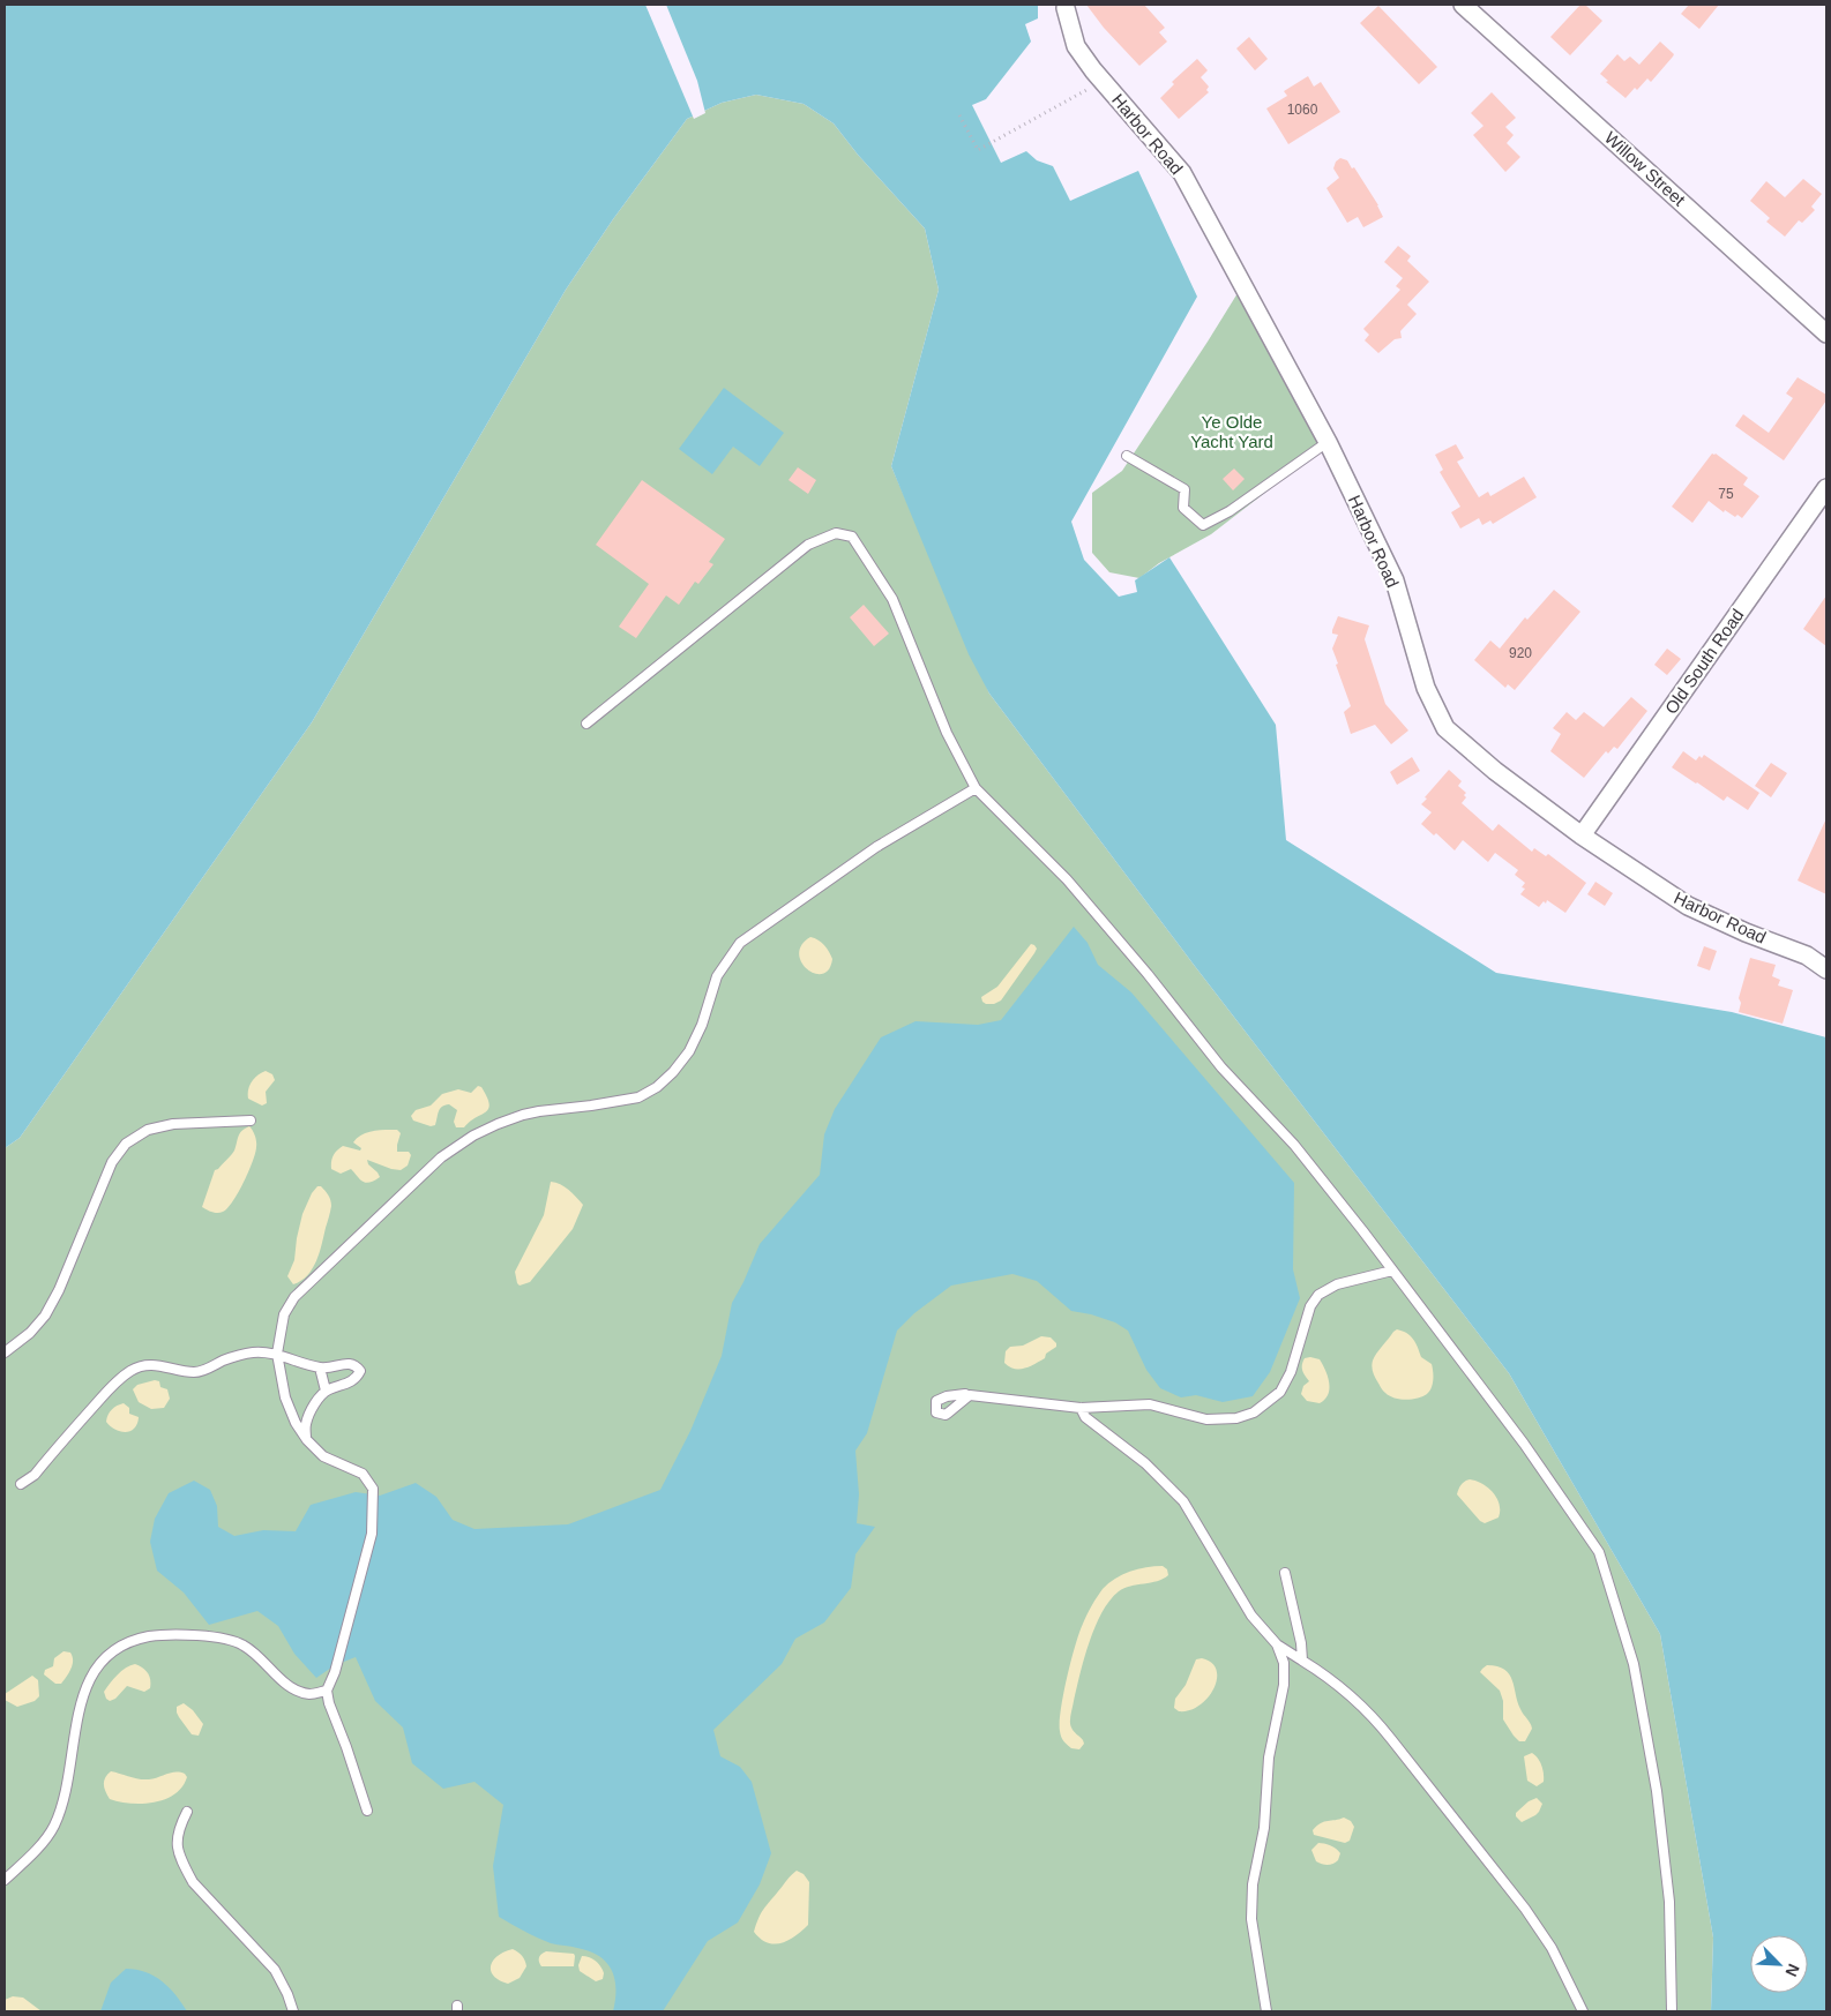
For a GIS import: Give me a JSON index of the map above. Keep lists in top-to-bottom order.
{
  "streets": {
    "street": ["Harbor Road", "Willow Street", "Old South Road"]
  },
  "crossings": [
    ["Harbor Road", "Old South Road"]
  ],
  "parks": ["Ye Olde Yacht Yard"],
  "house_numbers": ["1060", "75", "920"],
  "north": "bottom right"
}
